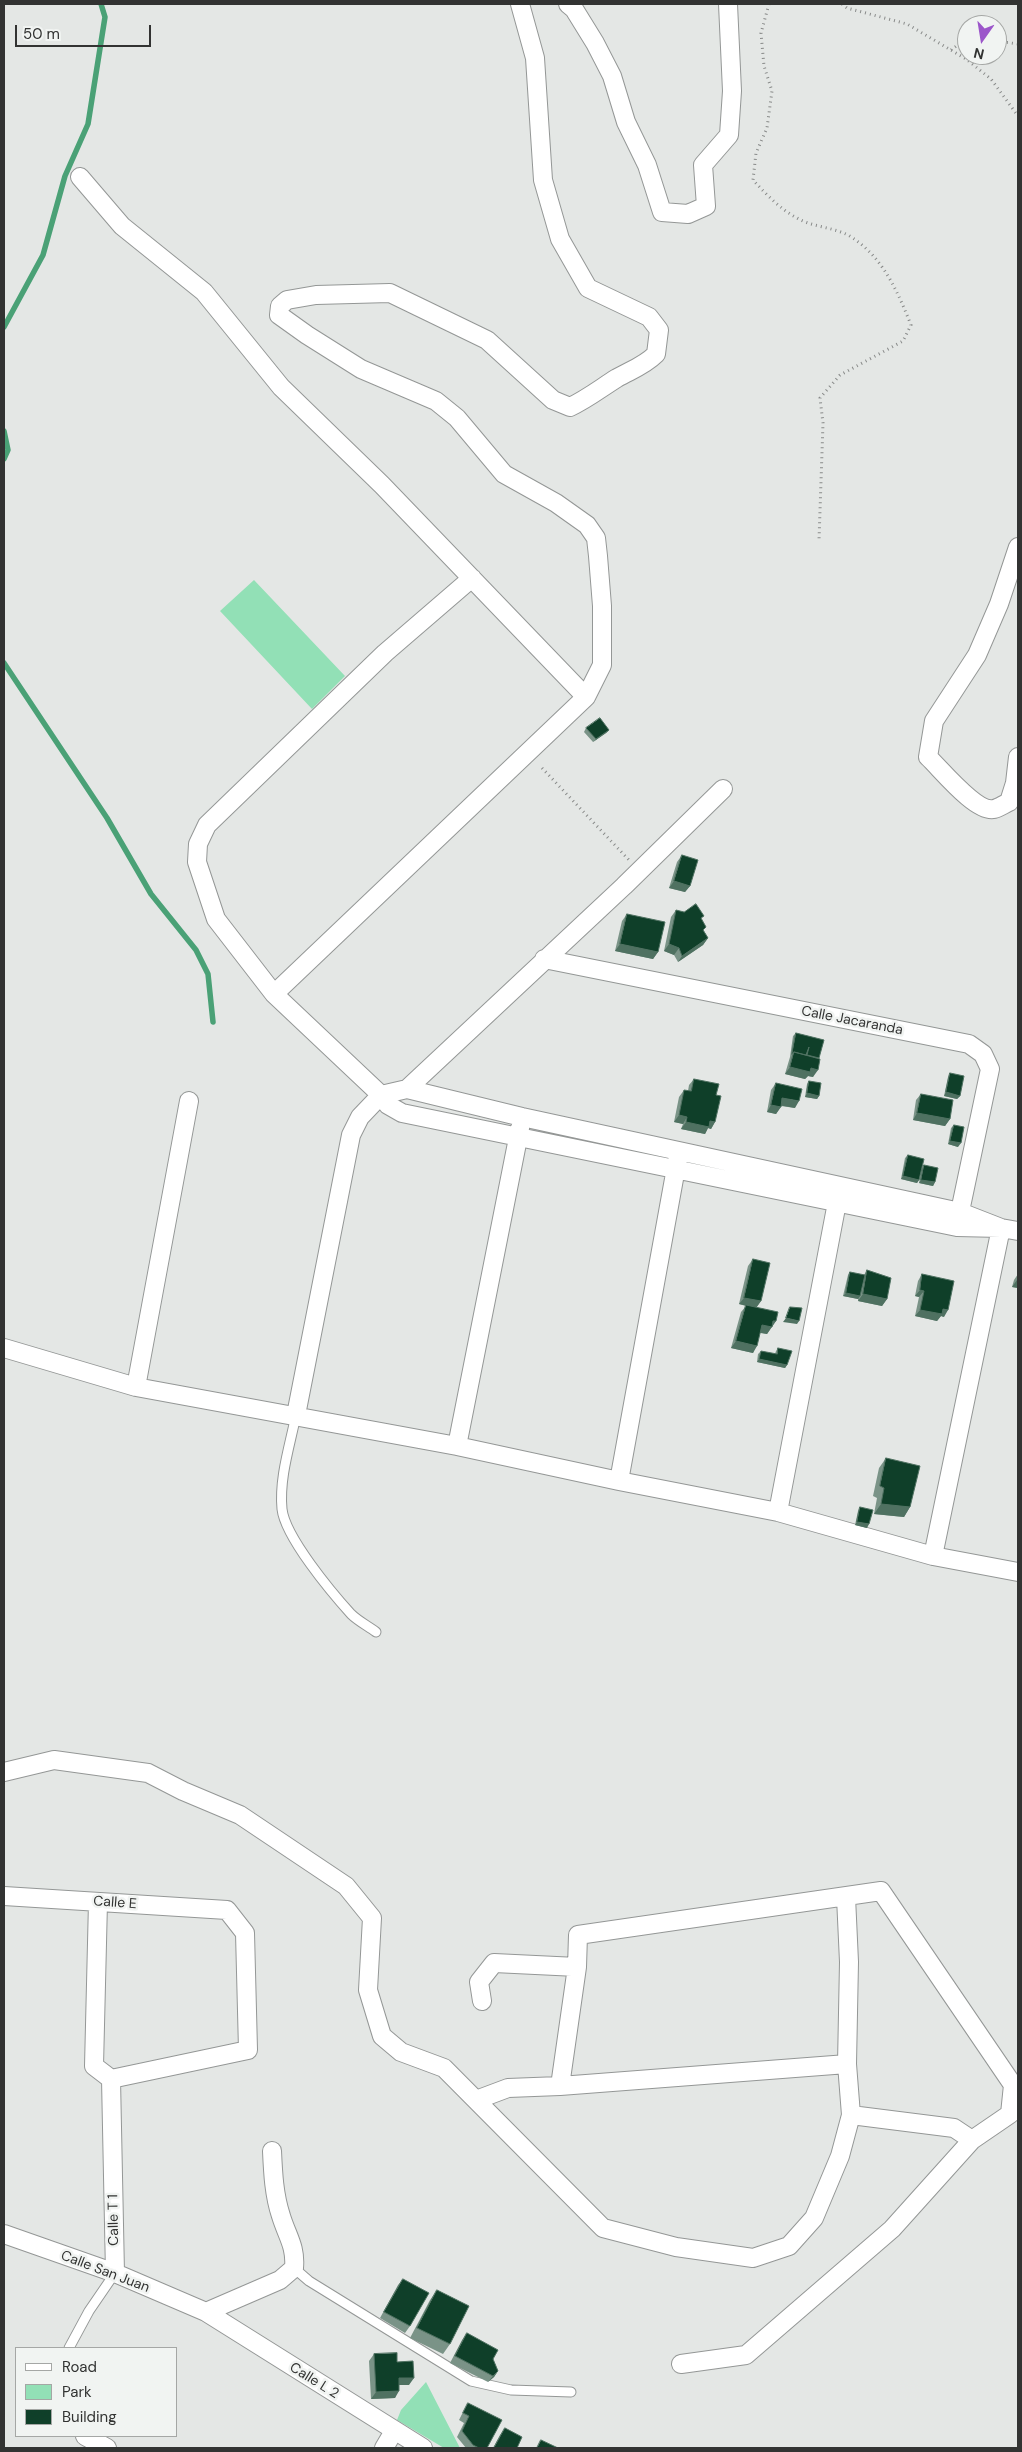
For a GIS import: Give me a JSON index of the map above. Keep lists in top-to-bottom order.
{
  "streets": {
    "street": [
      "Calle Jacaranda",
      "Calle E",
      "Calle T 1",
      "Calle San Juan",
      "Calle L 2"
    ]
  },
  "crossings": [
    ["Calle E", "Calle T 1"],
    ["Calle T 1", "Calle San Juan"],
    ["Calle San Juan", "Calle L 2"]
  ],
  "legend": ["Road", "Park", "Building"],
  "scale_bar": "50 m",
  "north": "bottom"
}
